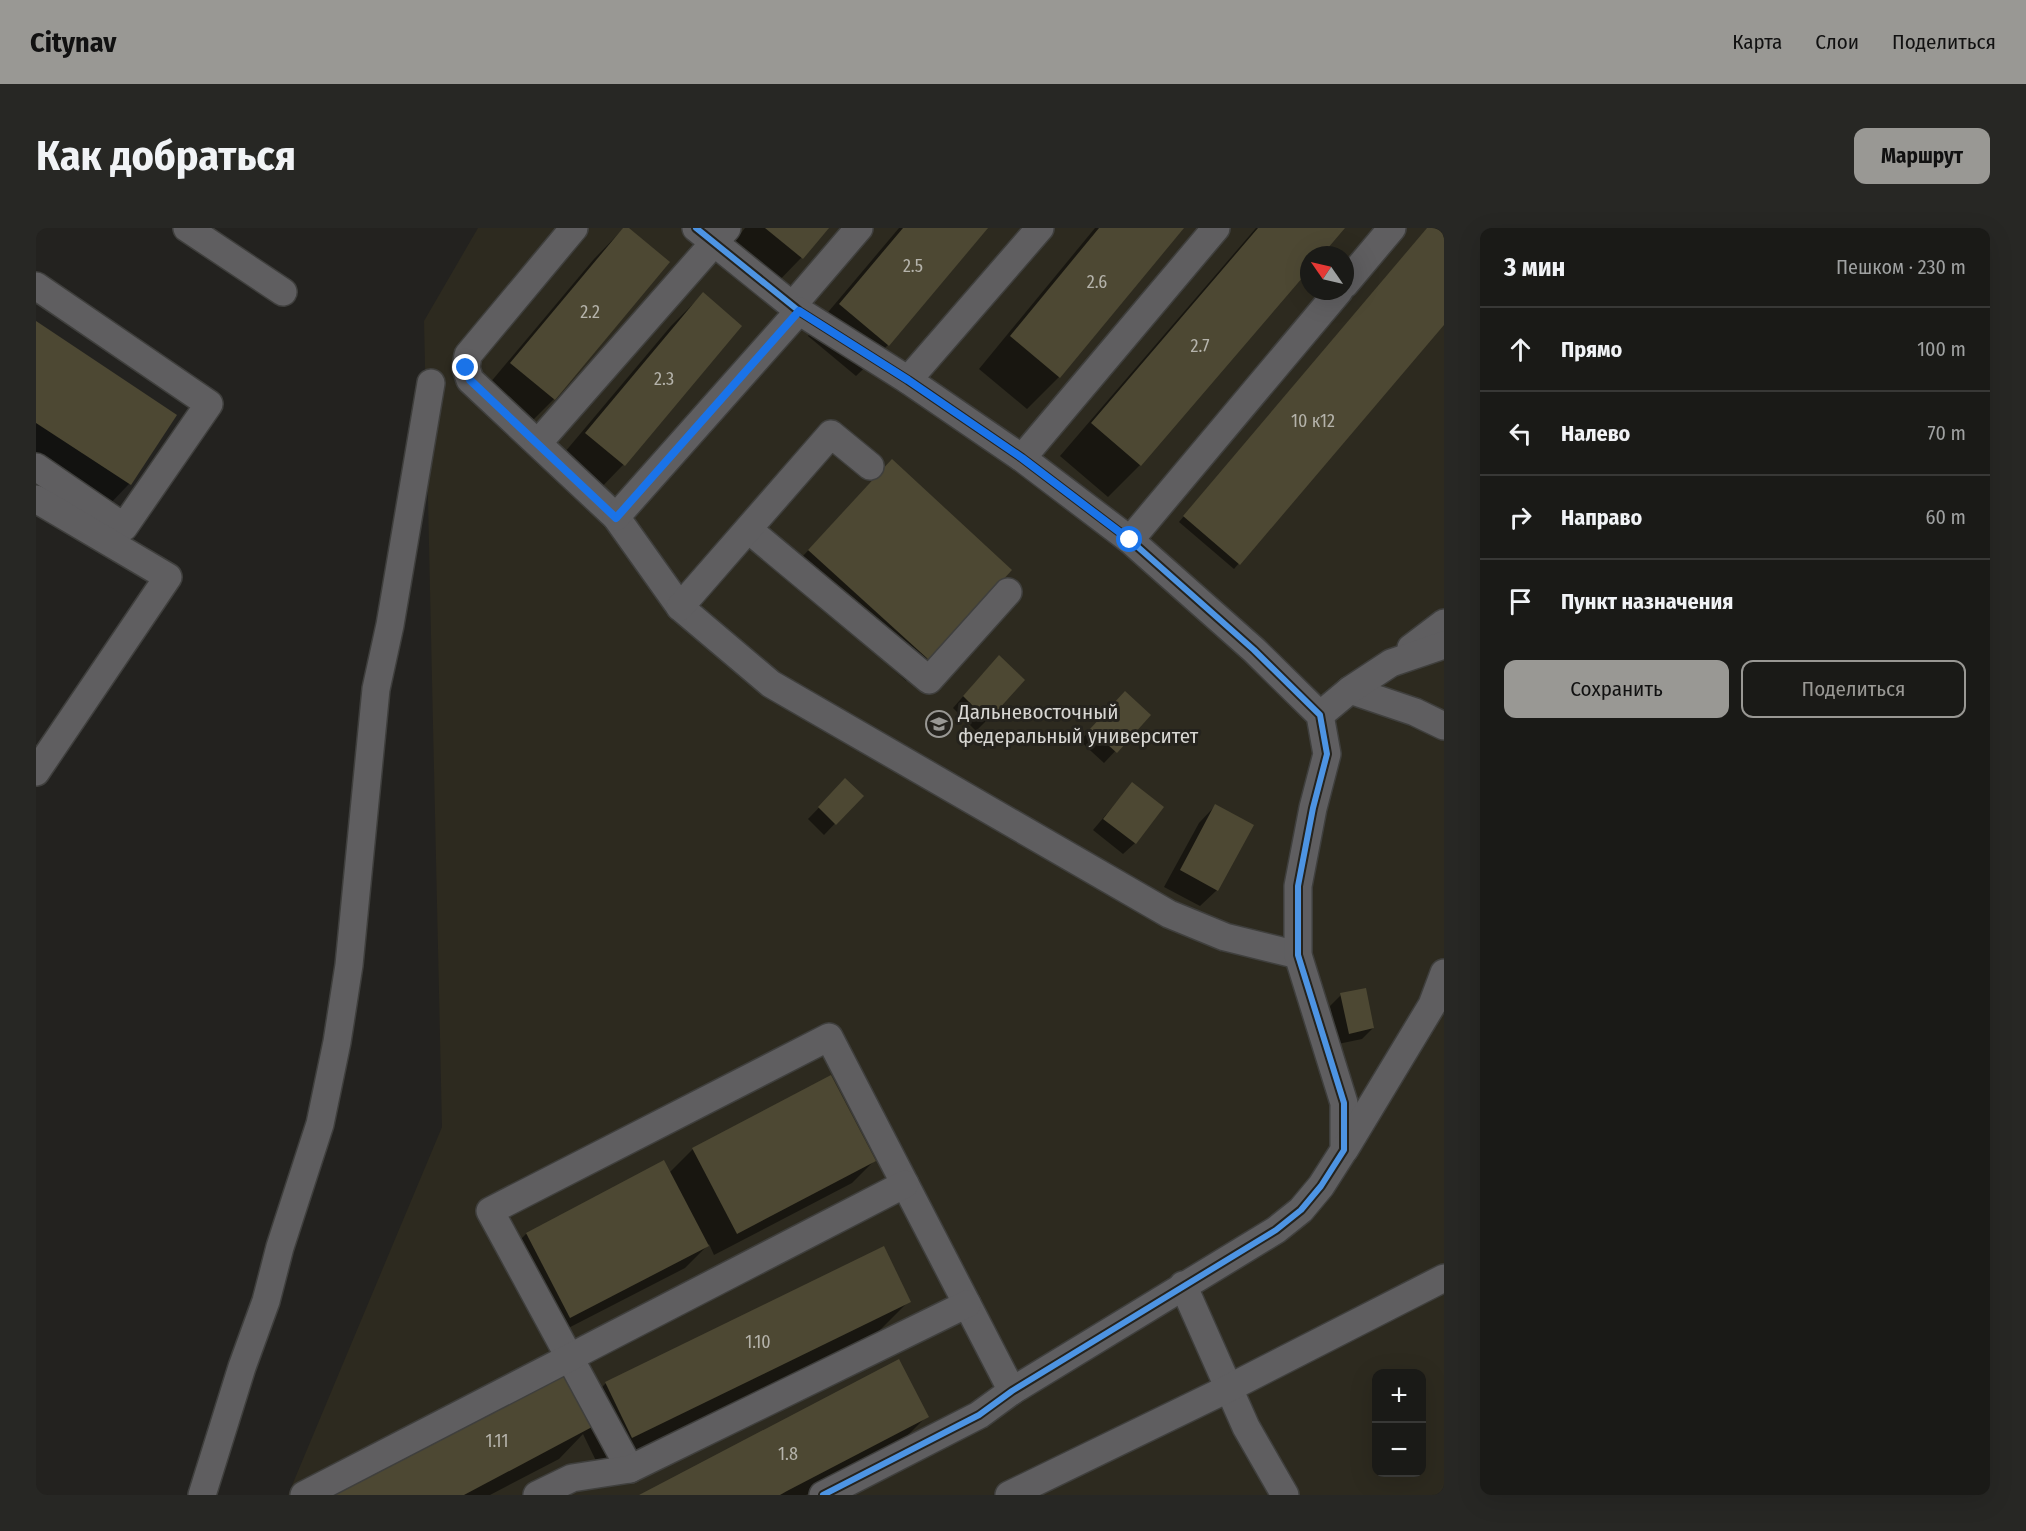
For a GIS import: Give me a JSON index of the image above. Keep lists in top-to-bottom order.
{
  "places": {
    "school or university": ["Дальневосточный федеральный университет"]
  },
  "house_numbers": [
    "2.5",
    "2.6",
    "2.2",
    "2.7",
    "2.3",
    "10 к12",
    "1.10",
    "1.11",
    "1.8"
  ],
  "north": "top left",
  "page": {
    "header": "Citynav",
    "nav": ["Карта", "Слои", "Поделиться"],
    "buttons": [
      "Маршрут",
      ["Сохранить", "Поделиться"]
    ],
    "title": "Как добраться",
    "heading": ["3 мин", "Пешком · 230 m"],
    "list": [
      ["Прямо", "100 m"],
      ["Налево", "70 m"],
      ["Направо", "60 m"],
      "Пункт назначения"
    ],
    "map_buttons": ["+", "−"]
  }
}
